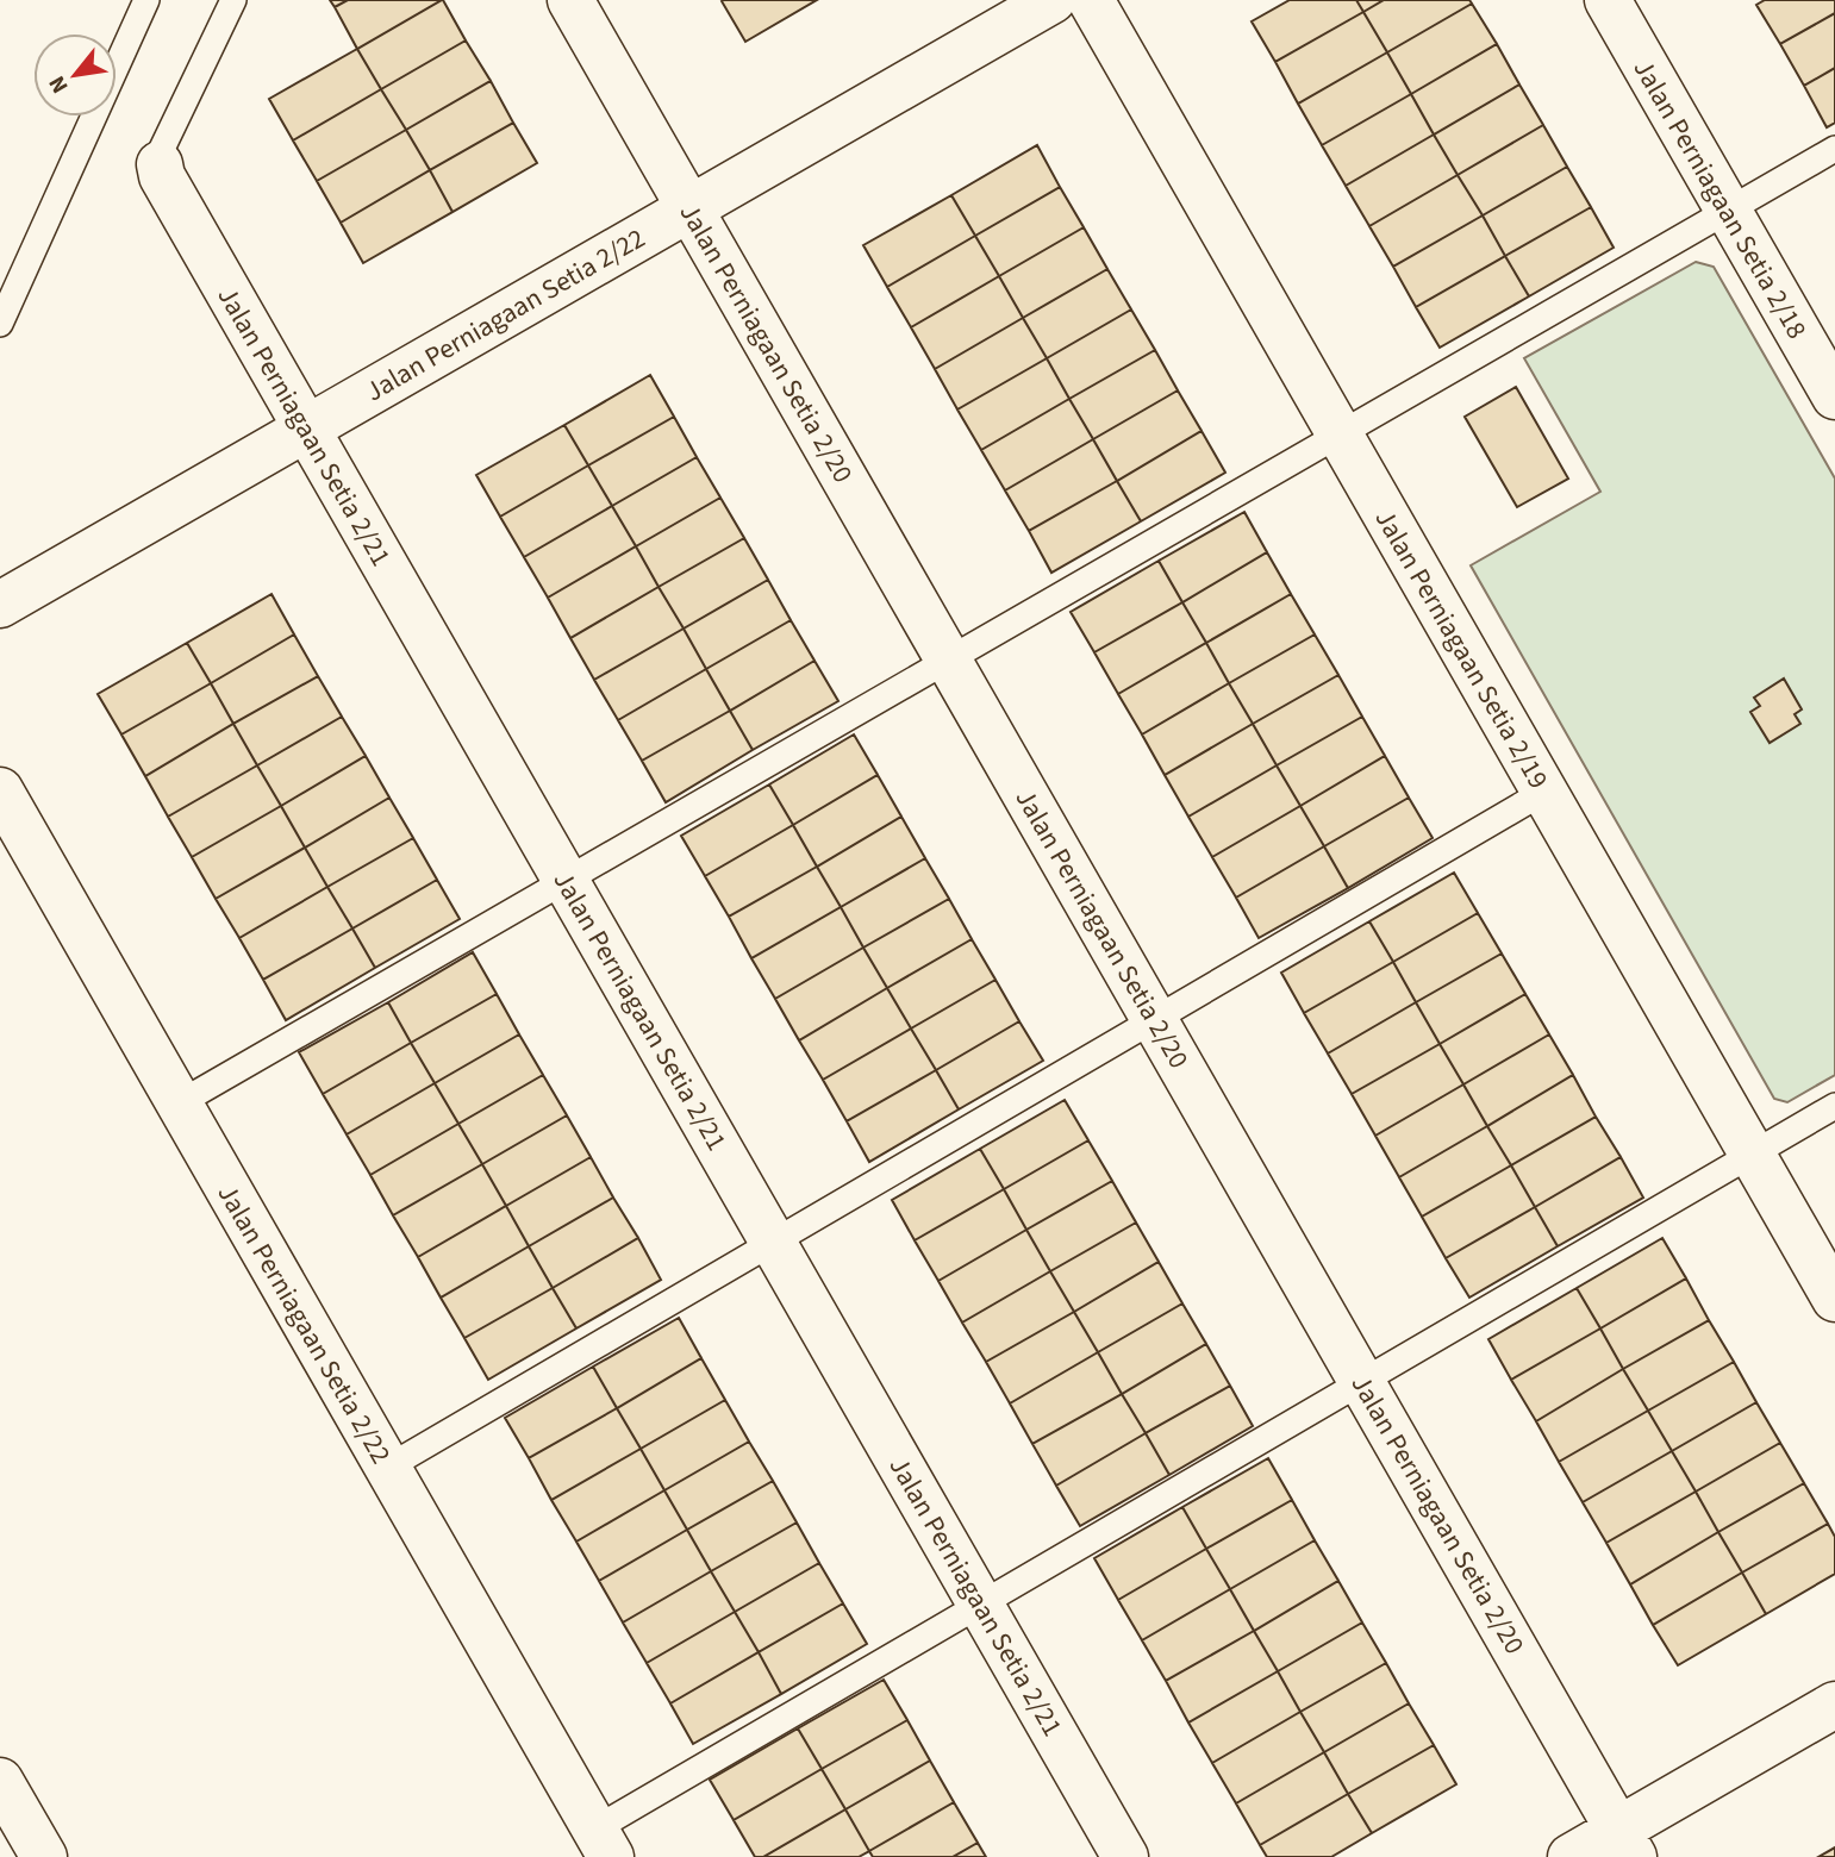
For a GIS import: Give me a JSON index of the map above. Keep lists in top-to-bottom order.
{
  "streets": {
    "street": [
      "Jalan Perniagaan Setia 2/18",
      "Jalan Perniagaan Setia 2/22",
      "Jalan Perniagaan Setia 2/20",
      "Jalan Perniagaan Setia 2/21",
      "Jalan Perniagaan Setia 2/19"
    ]
  },
  "crossings": [
    ["Jalan Perniagaan Setia 2/22", "Jalan Perniagaan Setia 2/20"],
    ["Jalan Perniagaan Setia 2/22", "Jalan Perniagaan Setia 2/21"]
  ],
  "north": "bottom left"
}
